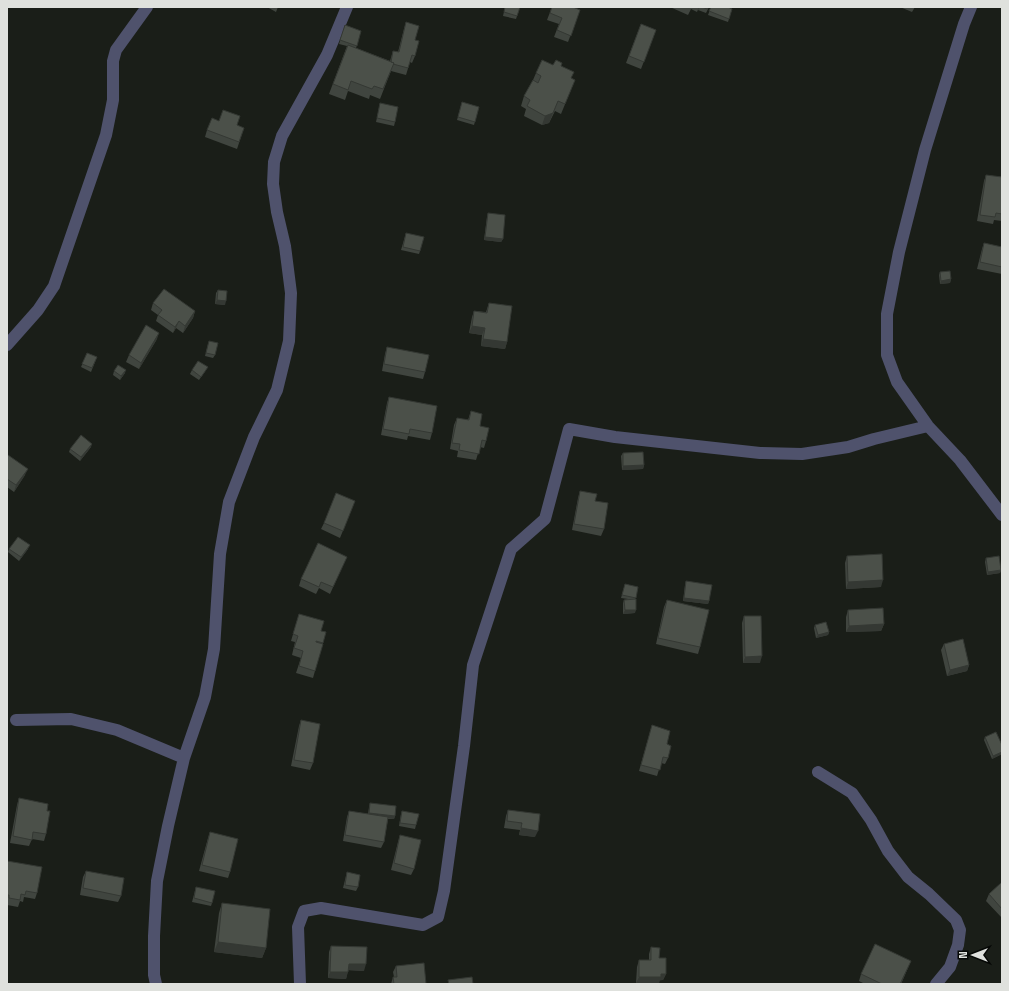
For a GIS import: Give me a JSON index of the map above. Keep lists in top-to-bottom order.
{
  "north": "left"
}
